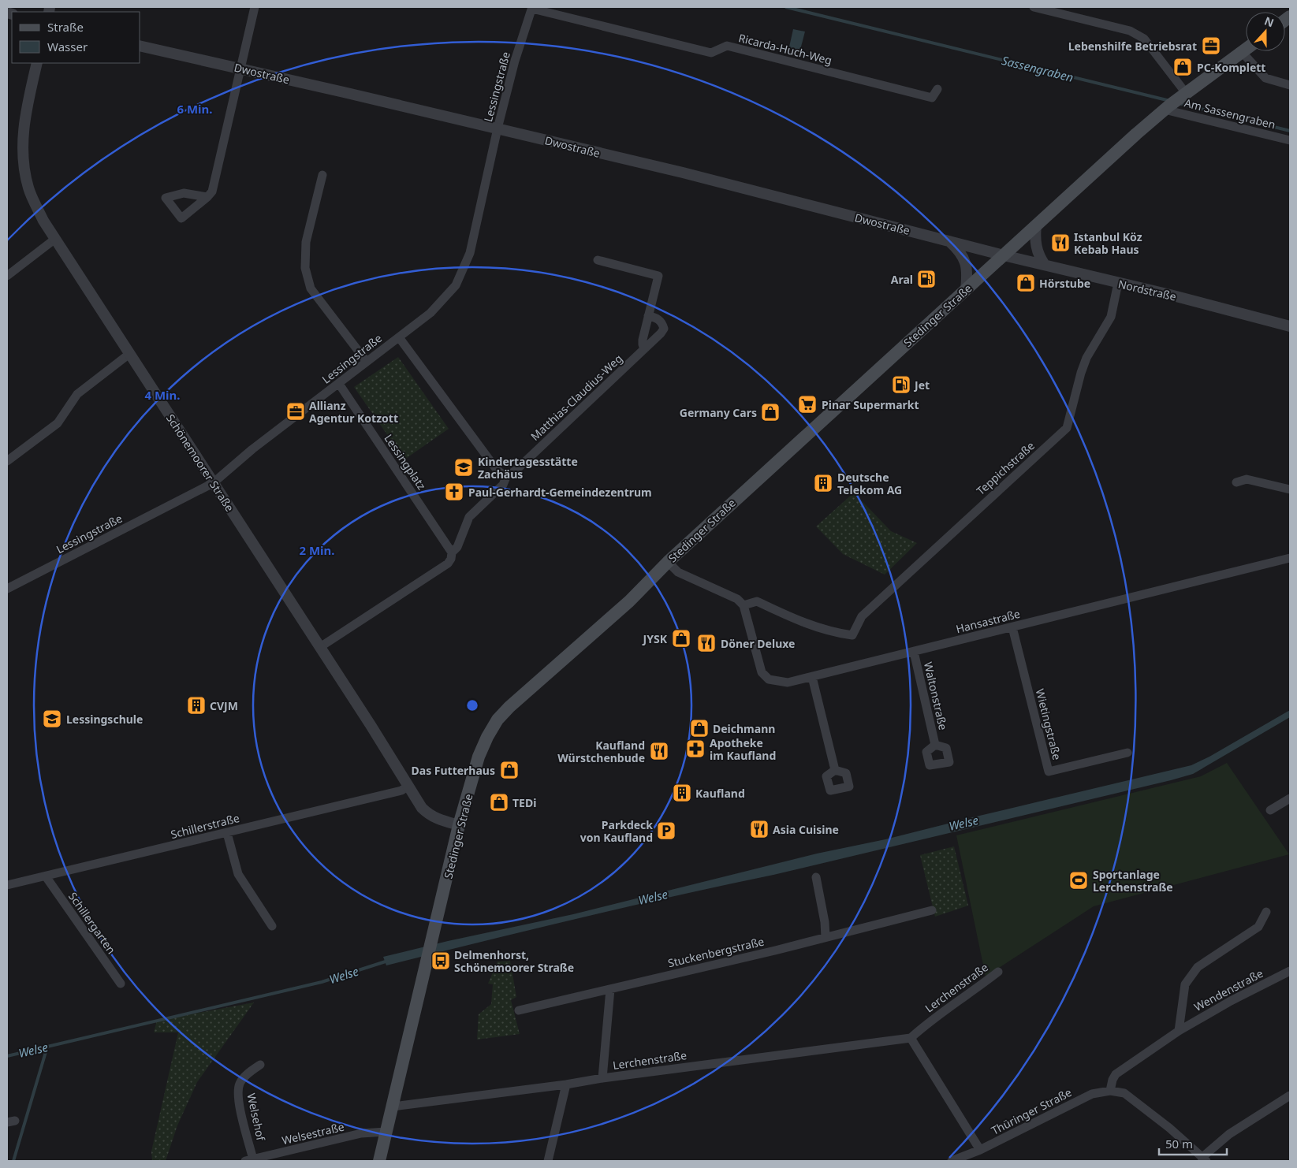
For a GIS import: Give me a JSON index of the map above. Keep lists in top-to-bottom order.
{
  "streets": {
    "main road": ["Stedinger Straße"],
    "street": [
      "Ricarda-Huch-Weg",
      "Dwostraße",
      "Lessingstraße",
      "Am Sassengraben",
      "Nordstraße",
      "Matthias-Claudius-Weg",
      "Lessingplatz",
      "Schönemoorer Straße",
      "Teppichstraße",
      "Hansastraße",
      "Waltonstraße",
      "Wietingstraße",
      "Schillerstraße",
      "Schillergarten",
      "Stuckenbergstraße",
      "Lerchenstraße",
      "Wendenstraße",
      "Thüringer Straße",
      "Welsehof",
      "Welsestraße"
    ]
  },
  "crossings": [
    ["Ricarda-Huch-Weg", "Lessingstraße"],
    ["Dwostraße", "Lessingstraße"],
    ["Dwostraße", "Nordstraße"],
    ["Dwostraße", "Stedinger Straße"],
    ["Lessingstraße", "Lessingplatz"],
    ["Lessingstraße", "Schönemoorer Straße"],
    ["Am Sassengraben", "Stedinger Straße"],
    ["Nordstraße", "Stedinger Straße"],
    ["Nordstraße", "Teppichstraße"],
    ["Stedinger Straße", "Schönemoorer Straße"],
    ["Stedinger Straße", "Lerchenstraße"],
    ["Stedinger Straße", "Welsestraße"],
    ["Matthias-Claudius-Weg", "Lessingplatz"],
    ["Matthias-Claudius-Weg", "Schönemoorer Straße"],
    ["Schönemoorer Straße", "Schillerstraße"],
    ["Teppichstraße", "Hansastraße"],
    ["Hansastraße", "Waltonstraße"],
    ["Hansastraße", "Wietingstraße"],
    ["Schillerstraße", "Schillergarten"],
    ["Wendenstraße", "Thüringer Straße"],
    ["Welsehof", "Welsestraße"]
  ],
  "water": ["Sassengraben", "Welse"],
  "places": {
    "office": ["Lebenshilfe Betriebsrat", "Allianz Agentur Kotzott"],
    "shop": [
      "PC-Komplett",
      "Hörstube",
      "Germany Cars",
      "JYSK",
      "Deichmann",
      "Das Futterhaus",
      "TEDi"
    ],
    "restaurant": [
      "Istanbul Köz Kebab Haus",
      "Döner Deluxe",
      "Kaufland Würstchenbude",
      "Asia Cuisine"
    ],
    "fuel station": ["Aral", "Jet"],
    "supermarket": ["Pinar Supermarkt"],
    "school or university": ["Kindertagesstätte Zachäus", "Lessingschule"],
    "building": ["Deutsche Telekom AG", "CVJM", "Kaufland"],
    "church": ["Paul-Gerhardt-Gemeindezentrum"],
    "pharmacy": ["Apotheke im Kaufland"],
    "parking": ["Parkdeck von Kaufland"],
    "sports": ["Sportanlage Lerchenstraße"],
    "bus stop": ["Delmenhorst, Schönemoorer Straße"]
  },
  "legend": ["Straße", "Wasser"],
  "scale_bar": "50 m",
  "north": "top",
  "rings": ["6 Min.", "4 Min.", "2 Min."]
}
